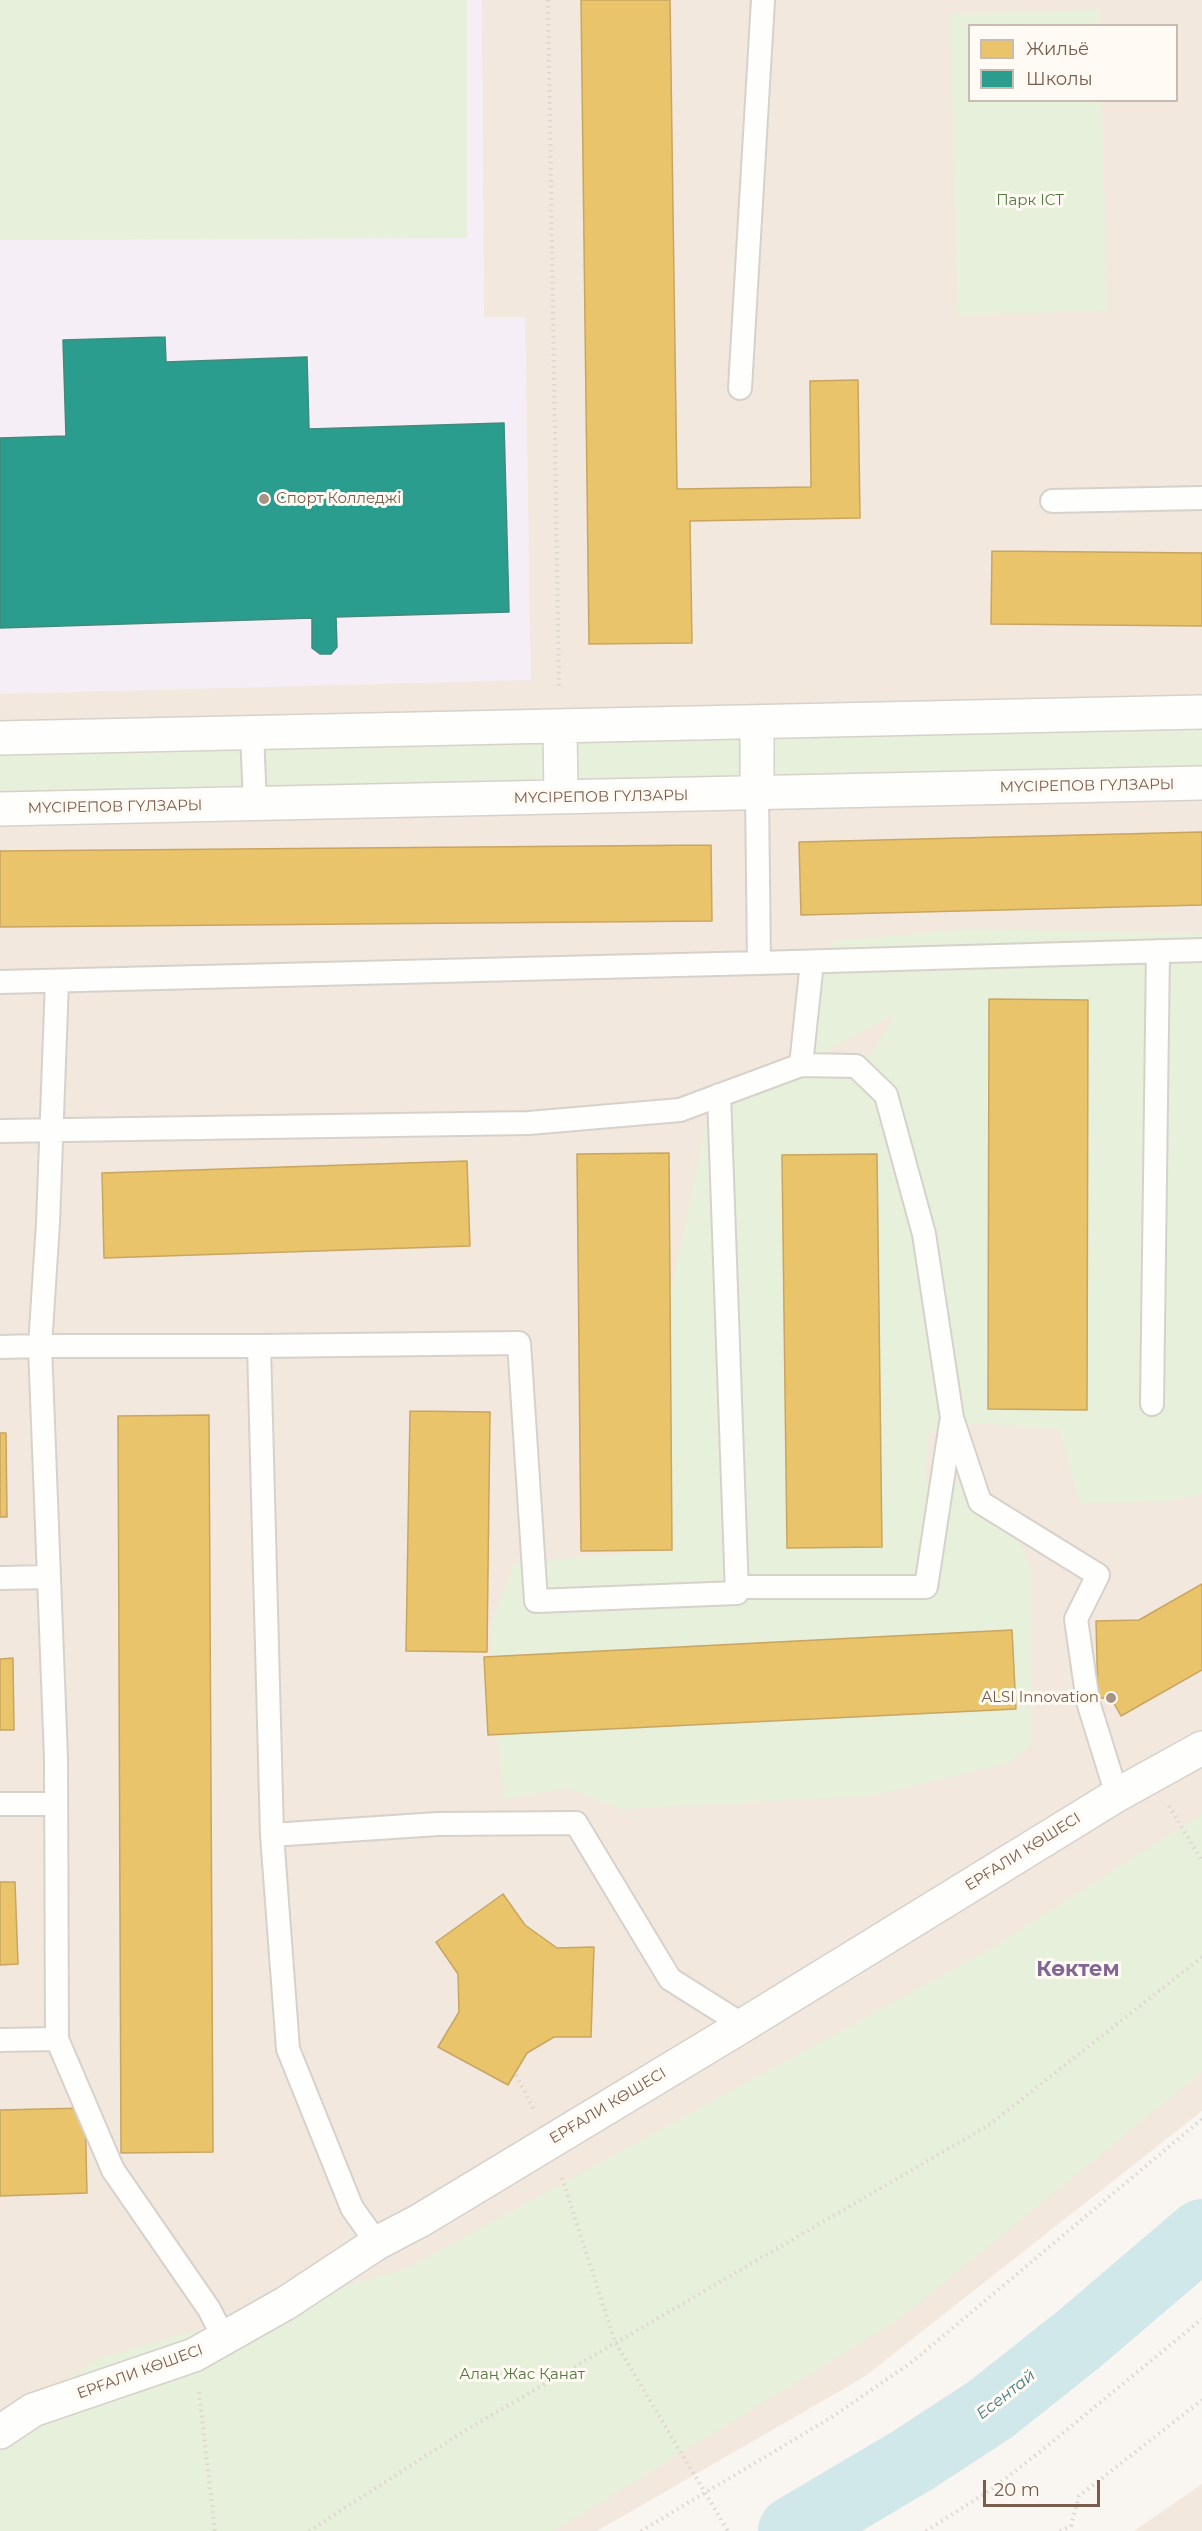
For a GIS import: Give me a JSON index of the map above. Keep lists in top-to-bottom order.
{
  "streets": {
    "street": ["МҮСІРЕПОВ ГҮЛЗАРЫ", "ЕРҒАЛИ КӨШЕСІ"]
  },
  "districts": ["Көктем"],
  "water": ["Есентай"],
  "parks": ["Парк ICT", "Алаң Жас Қанат"],
  "places": ["Спорт Колледжі", "ALSI Innovation"],
  "legend": ["Жильё", "Школы"],
  "scale_bar": "20 m"
}
